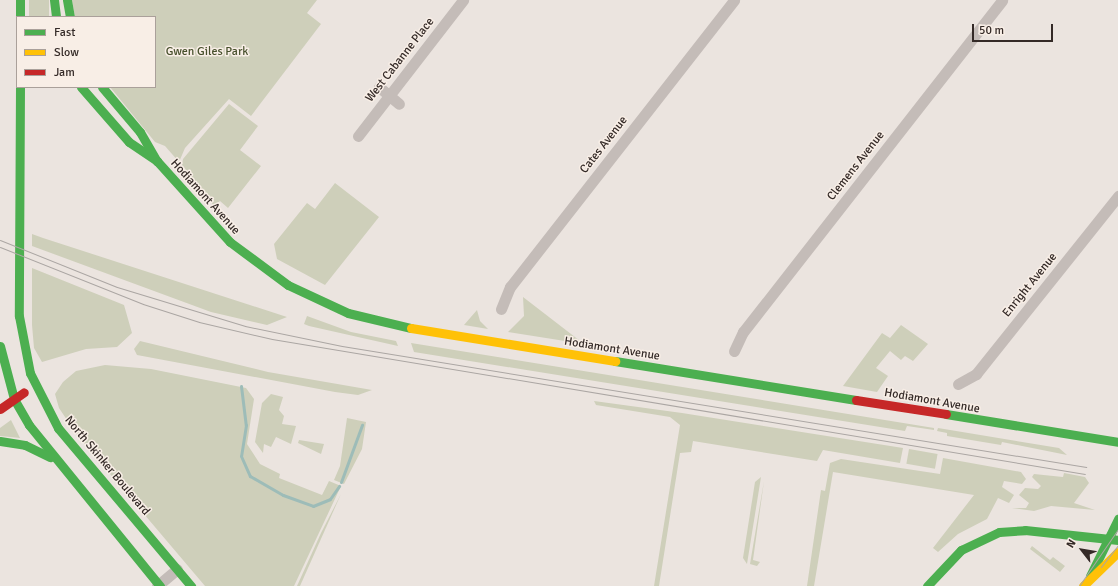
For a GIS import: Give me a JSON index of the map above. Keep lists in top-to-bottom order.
{
  "streets": {
    "street": [
      "West Cabanne Place",
      "Cates Avenue",
      "Clemens Avenue",
      "Hodiamont Avenue",
      "Enright Avenue",
      "North Skinker Boulevard"
    ]
  },
  "parks": ["Gwen Giles Park"],
  "legend": ["Fast", "Slow", "Jam"],
  "scale_bar": "50 m",
  "north": "top left"
}
